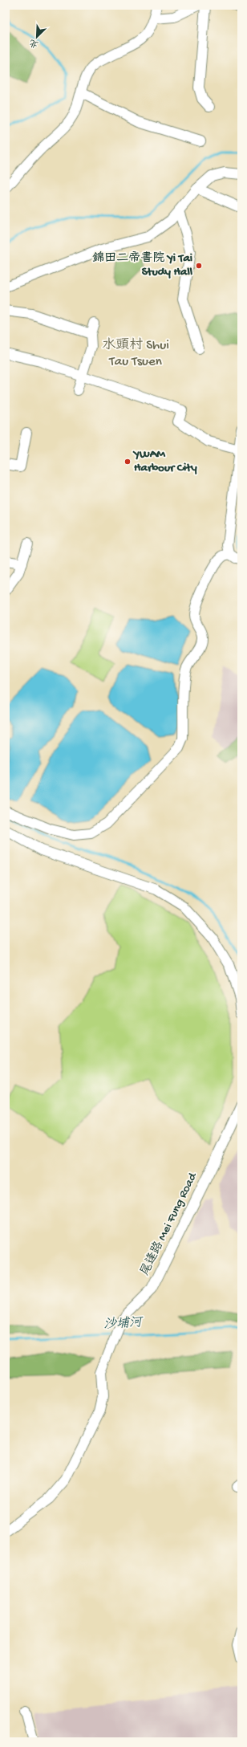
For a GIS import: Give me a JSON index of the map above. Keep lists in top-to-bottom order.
{
  "streets": {
    "street": ["尾逢路 Mei Fung Road"]
  },
  "districts": ["水頭村 Shui Tau Tsuen"],
  "water": ["沙埔河"],
  "places": ["錦田二帝書院 Yi Tai Study Hall", "YWAM Harbour City"],
  "north": "bottom left"
}
